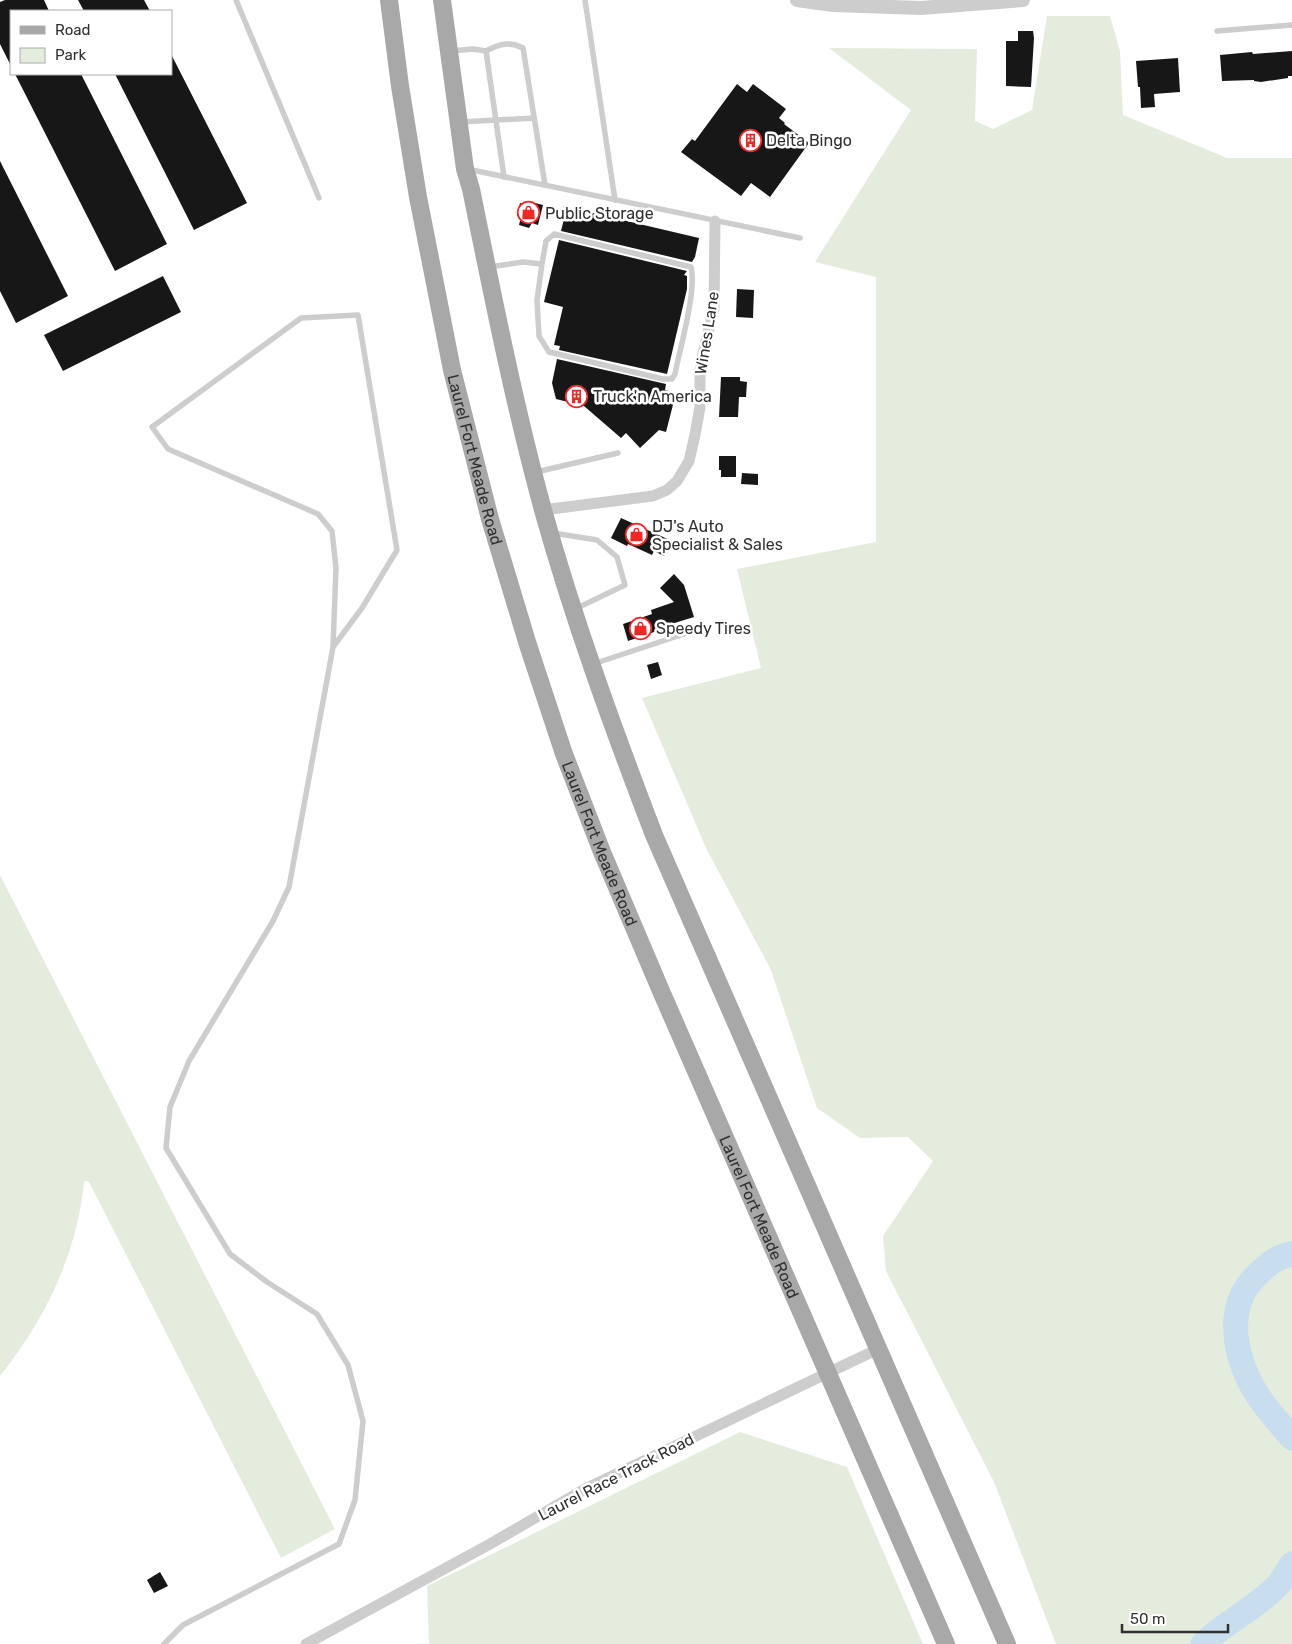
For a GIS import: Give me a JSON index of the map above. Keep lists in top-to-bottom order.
{
  "streets": {
    "main road": ["Laurel Fort Meade Road"],
    "street": ["Wines Lane", "Laurel Race Track Road"]
  },
  "crossings": [
    ["Laurel Fort Meade Road", "Laurel Race Track Road"]
  ],
  "places": {
    "building": ["Delta Bingo", "Truck'n America"],
    "shop": ["Public Storage", "DJ's Auto Specialist & Sales", "Speedy Tires"]
  },
  "legend": ["Road", "Park"],
  "scale_bar": "50 m"
}
